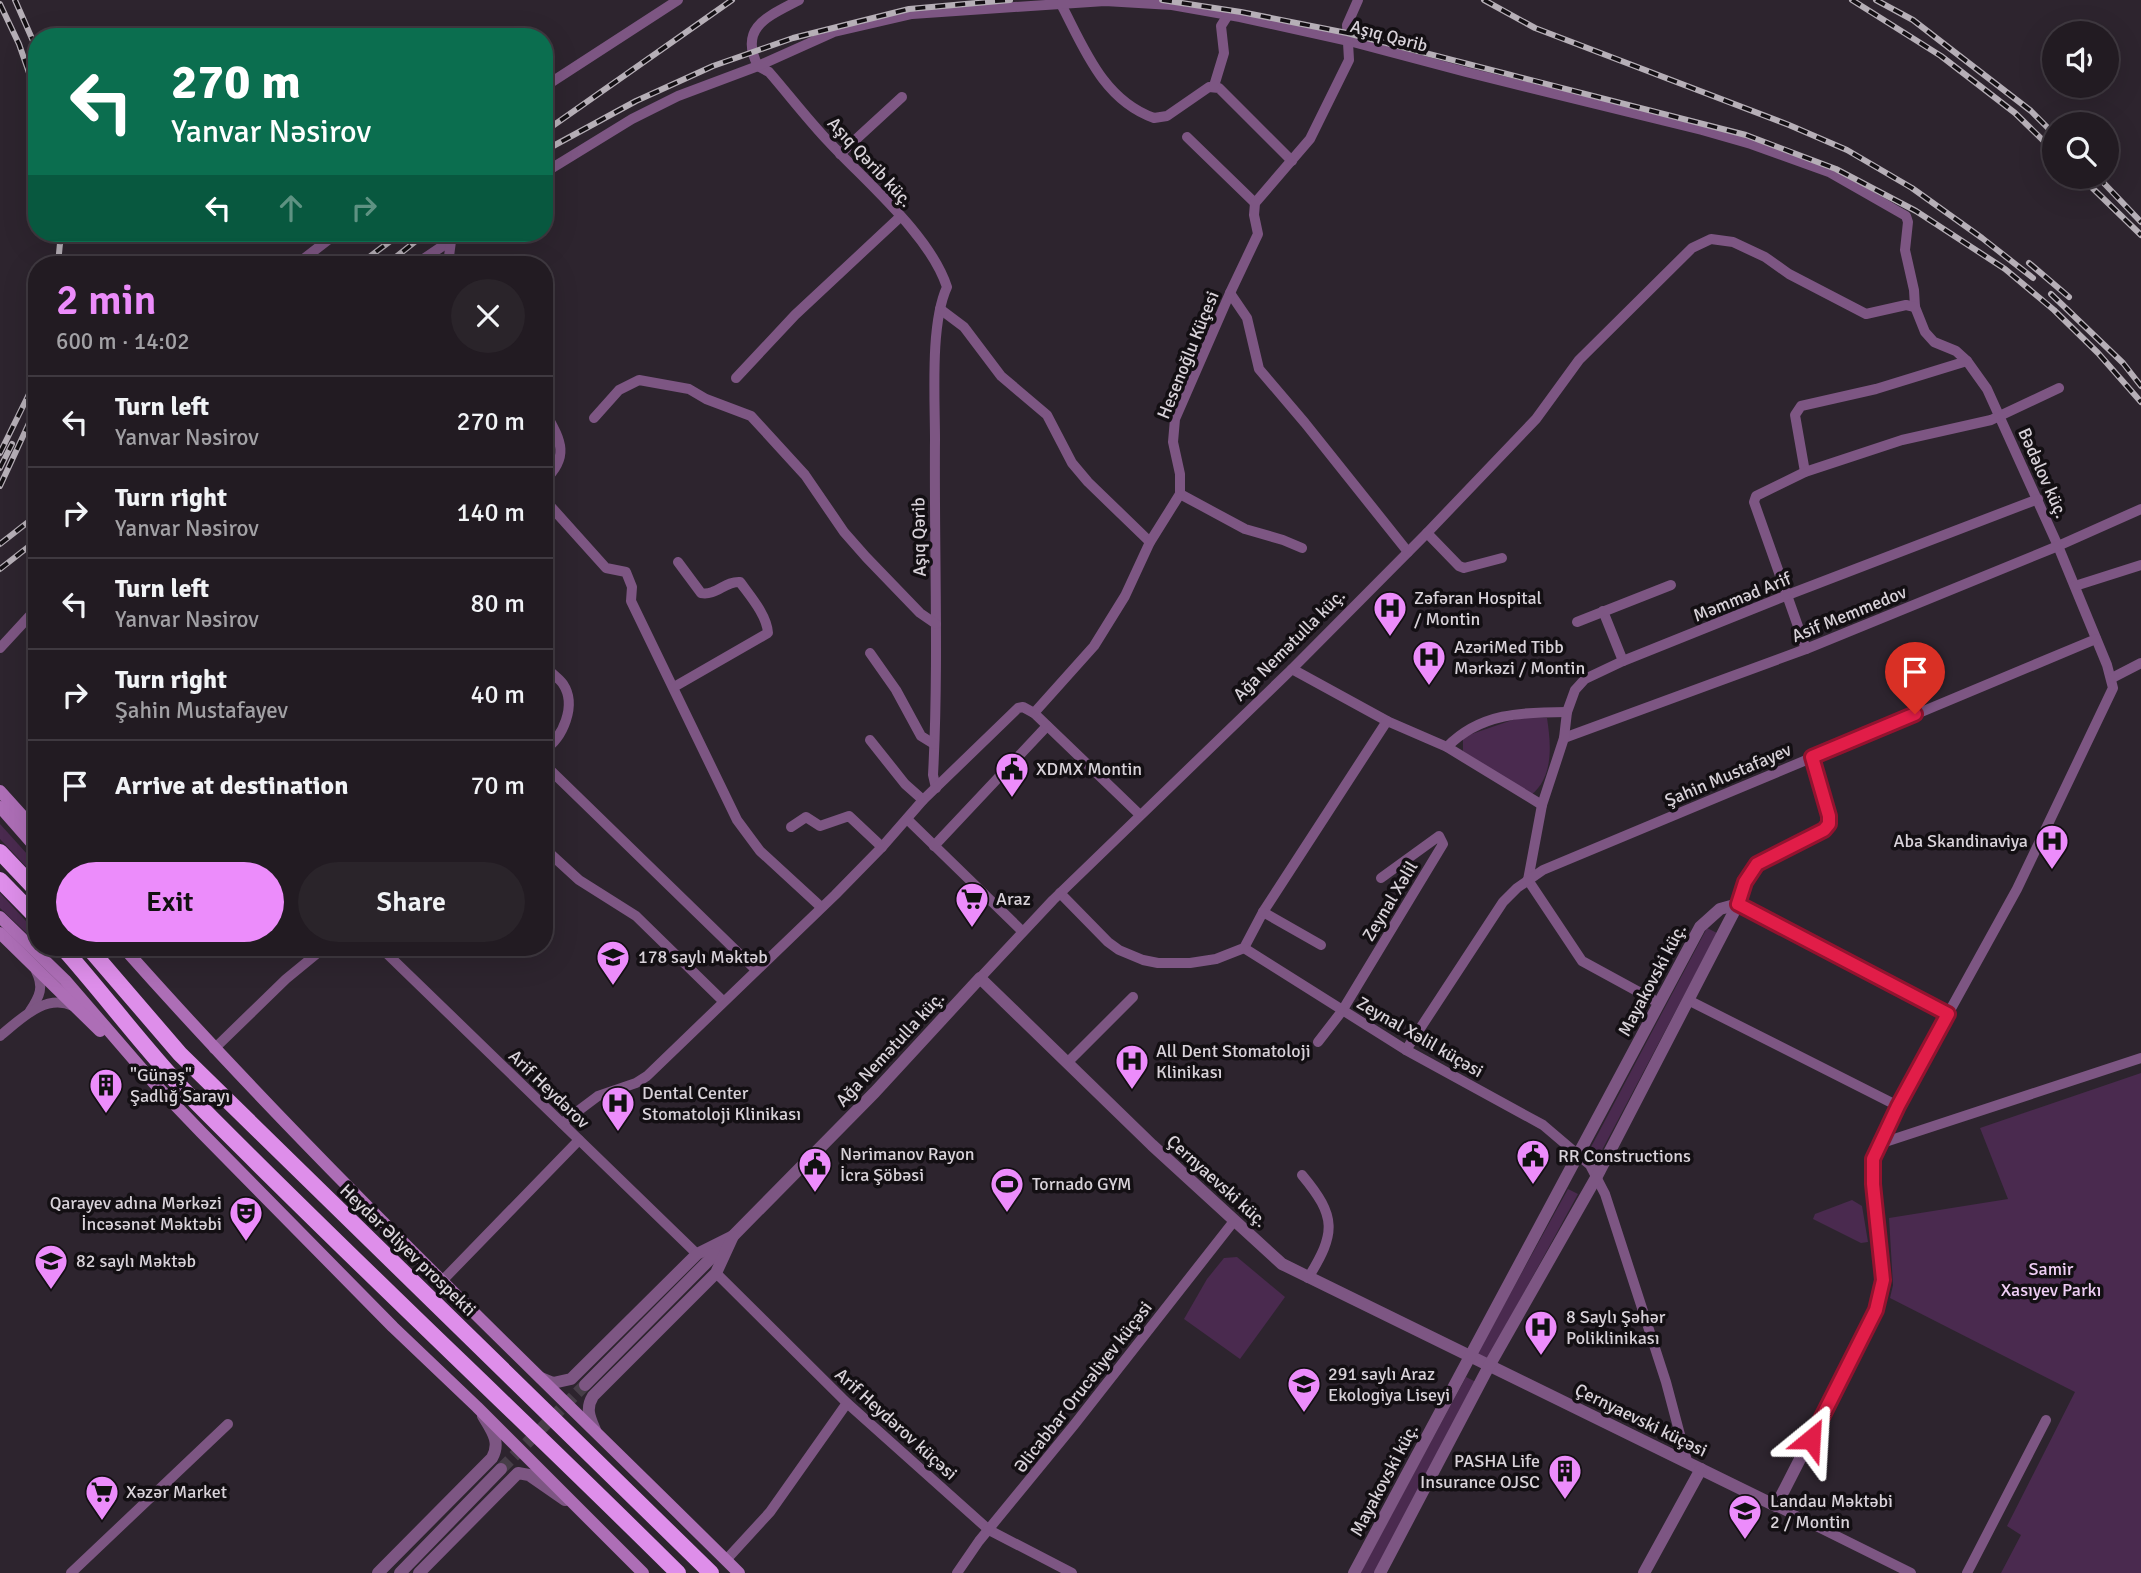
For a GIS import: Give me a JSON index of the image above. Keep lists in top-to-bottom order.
{
  "streets": {
    "highway": ["Heydər Əliyev prospekti"],
    "street": [
      "Aşıq Qərib",
      "Aşıq Qərib küç.",
      "Hesenoğlu Küçesi",
      "Bədəlov küç.",
      "Məmməd Arif",
      "Asif Memmedov",
      "Ağa Nemətulla küç.",
      "Şahin Mustafayev",
      "Zeynal Xəlil",
      "Mayakovski küç.",
      "Zeynal Xəlil küçəsi",
      "Arif Heydərov",
      "Çernyaevski küç.",
      "Əlicabbar Orucəliyev küçəsi",
      "Çernyaevski küçəsi",
      "Arif Heydərov küçəsi"
    ]
  },
  "crossings": [
    ["Aşıq Qərib", "Aşıq Qərib küç."],
    ["Aşıq Qərib", "Bədəlov küç."],
    ["Aşıq Qərib", "Ağa Nemətulla küç."],
    ["Bədəlov küç.", "Məmməd Arif"],
    ["Bədəlov küç.", "Asif Memmedov"],
    ["Bədəlov küç.", "Ağa Nemətulla küç."],
    ["Bədəlov küç.", "Şahin Mustafayev"],
    ["Məmməd Arif", "Asif Memmedov"],
    ["Ağa Nemətulla küç.", "Arif Heydərov"],
    ["Ağa Nemətulla küç.", "Çernyaevski küç."],
    ["Ağa Nemətulla küç.", "Arif Heydərov küçəsi"],
    ["Şahin Mustafayev", "Zeynal Xəlil küçəsi"],
    ["Zeynal Xəlil", "Zeynal Xəlil küçəsi"],
    ["Mayakovski küç.", "Zeynal Xəlil küçəsi"],
    ["Mayakovski küç.", "Çernyaevski küç."],
    ["Mayakovski küç.", "Çernyaevski küçəsi"],
    ["Zeynal Xəlil küçəsi", "Çernyaevski küçəsi"],
    ["Çernyaevski küç.", "Əlicabbar Orucəliyev küçəsi"],
    ["Çernyaevski küç.", "Çernyaevski küçəsi"],
    ["Əlicabbar Orucəliyev küçəsi", "Arif Heydərov küçəsi"]
  ],
  "parks": ["Samir Xasıyev Parkı"],
  "places": {
    "hospital": [
      "Zəfəran Hospital / Montin",
      "AzəriMed Tibb Mərkəzi / Montin",
      "Aba Skandinaviya",
      "All Dent Stomatoloji Klinikası",
      "Dental Center Stomatoloji Klinikası",
      "8 Saylı Şəhər Poliklinikası"
    ],
    "public building": ["XDMX Montin", "RR Constructions", "Nərimanov Rayon İcra Şöbəsi"],
    "supermarket": ["Araz", "Xəzər Market"],
    "school or university": [
      "178 saylı Məktəb",
      "82 saylı Məktəb",
      "291 saylı Araz Ekologiya Liseyi",
      "Landau Məktəbi 2 / Montin"
    ],
    "building": ["\"Günəş\" Şadlığ Sarayı", "PASHA Life Insurance OJSC"],
    "sports": ["Tornado GYM"],
    "theatre": ["Qarayev adına Mərkəzi İncəsənət Məktəbi"]
  },
  "page": {
    "turn": ["270 m", "Yanvar Nəsirov"],
    "heading": ["2 min", "600 m · 14:02"],
    "list": [
      {
        "name": "Turn left",
        "note": "Yanvar Nəsirov",
        "value": "270 m"
      },
      {
        "name": "Turn right",
        "note": "Yanvar Nəsirov",
        "value": "140 m"
      },
      {
        "name": "Turn left",
        "note": "Yanvar Nəsirov",
        "value": "80 m"
      },
      {
        "name": "Turn right",
        "note": "Şahin Mustafayev",
        "value": "40 m"
      },
      {
        "name": "Arrive at destination",
        "value": "70 m"
      }
    ],
    "buttons": ["Exit", "Share"]
  }
}
